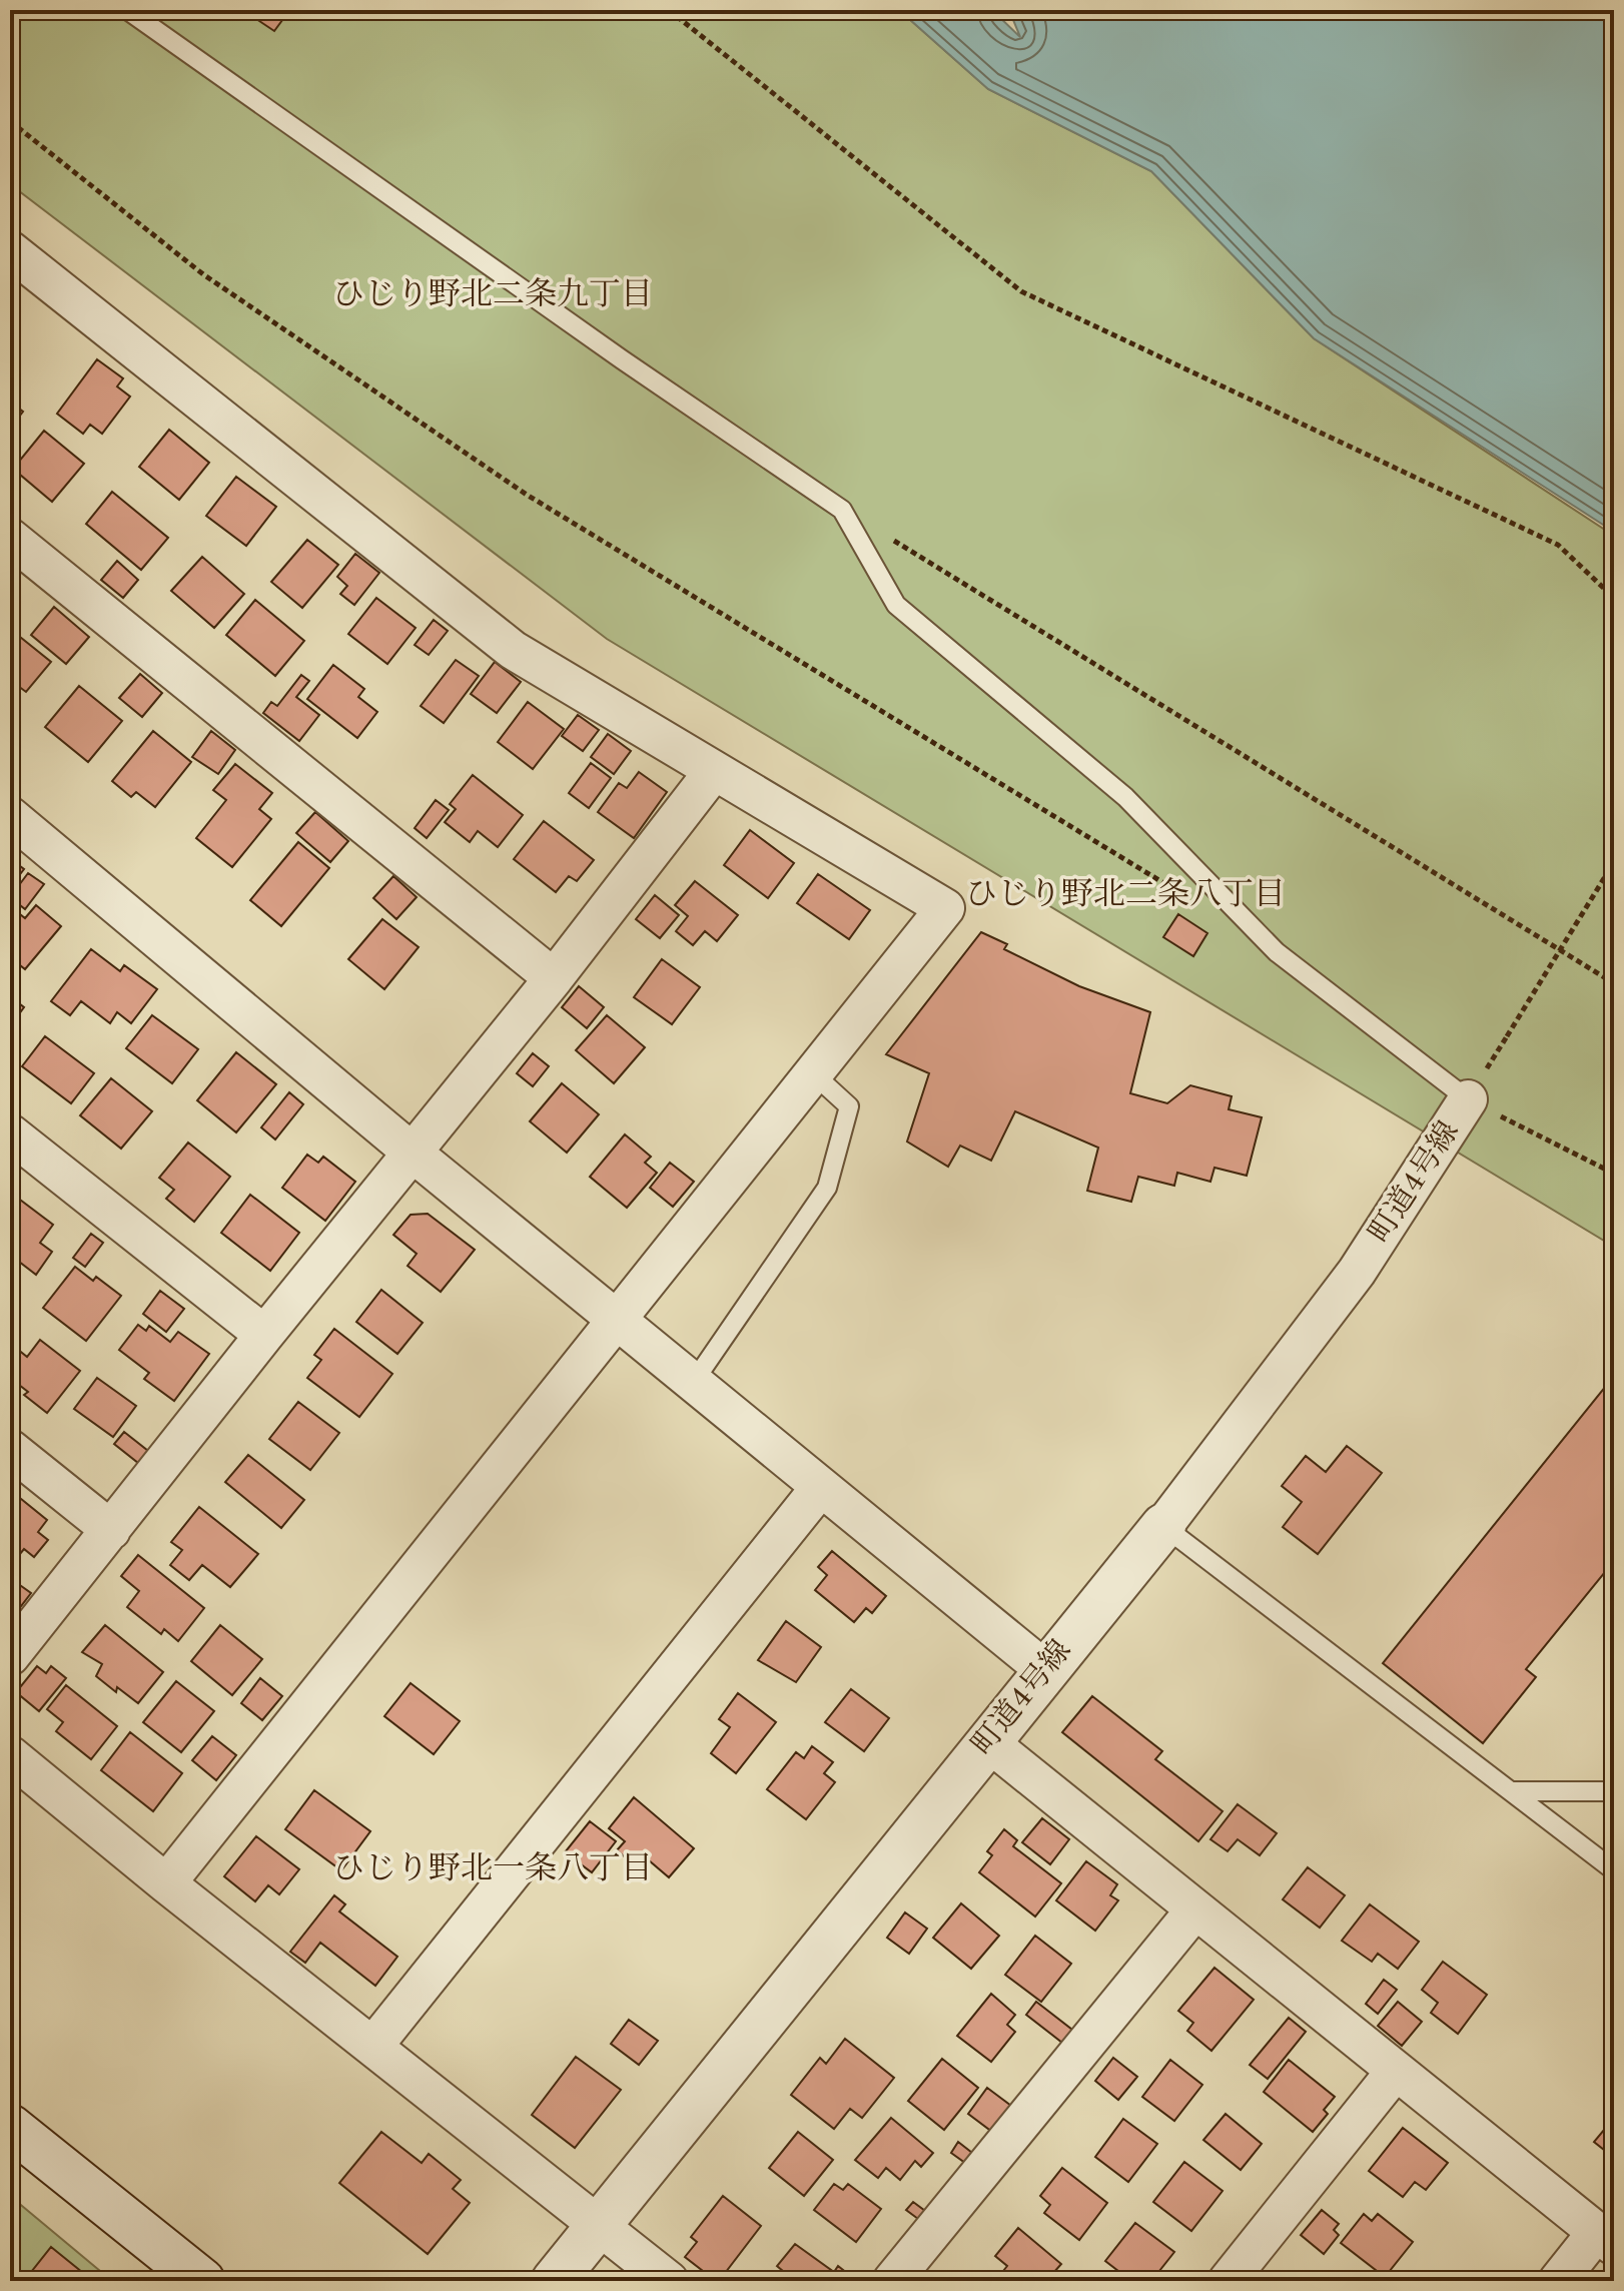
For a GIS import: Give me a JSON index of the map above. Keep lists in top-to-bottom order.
{
  "streets": {
    "street": ["町道4号線"]
  },
  "districts": ["ひじり野北二条九丁目", "ひじり野北二条八丁目", "ひじり野北一条八丁目"]
}
